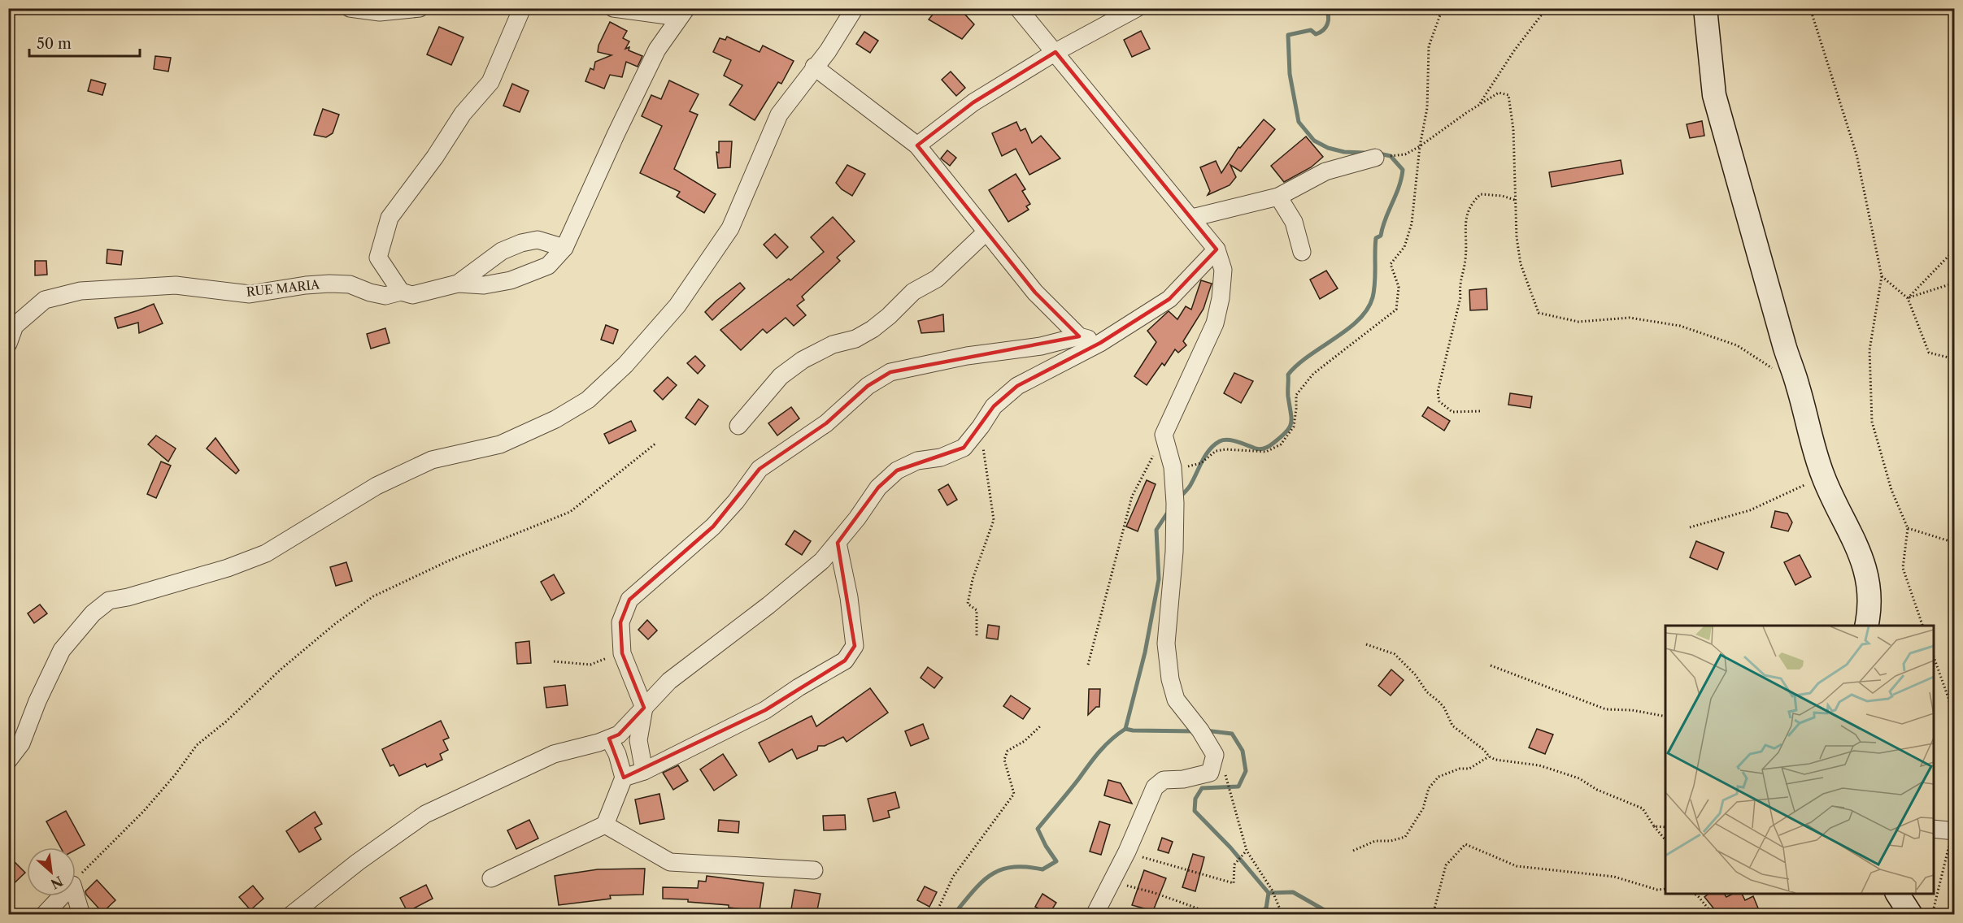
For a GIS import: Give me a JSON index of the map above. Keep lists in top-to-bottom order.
{
  "streets": {
    "street": ["RUE MARIA"]
  },
  "scale_bar": "50 m",
  "north": "bottom right"
}
